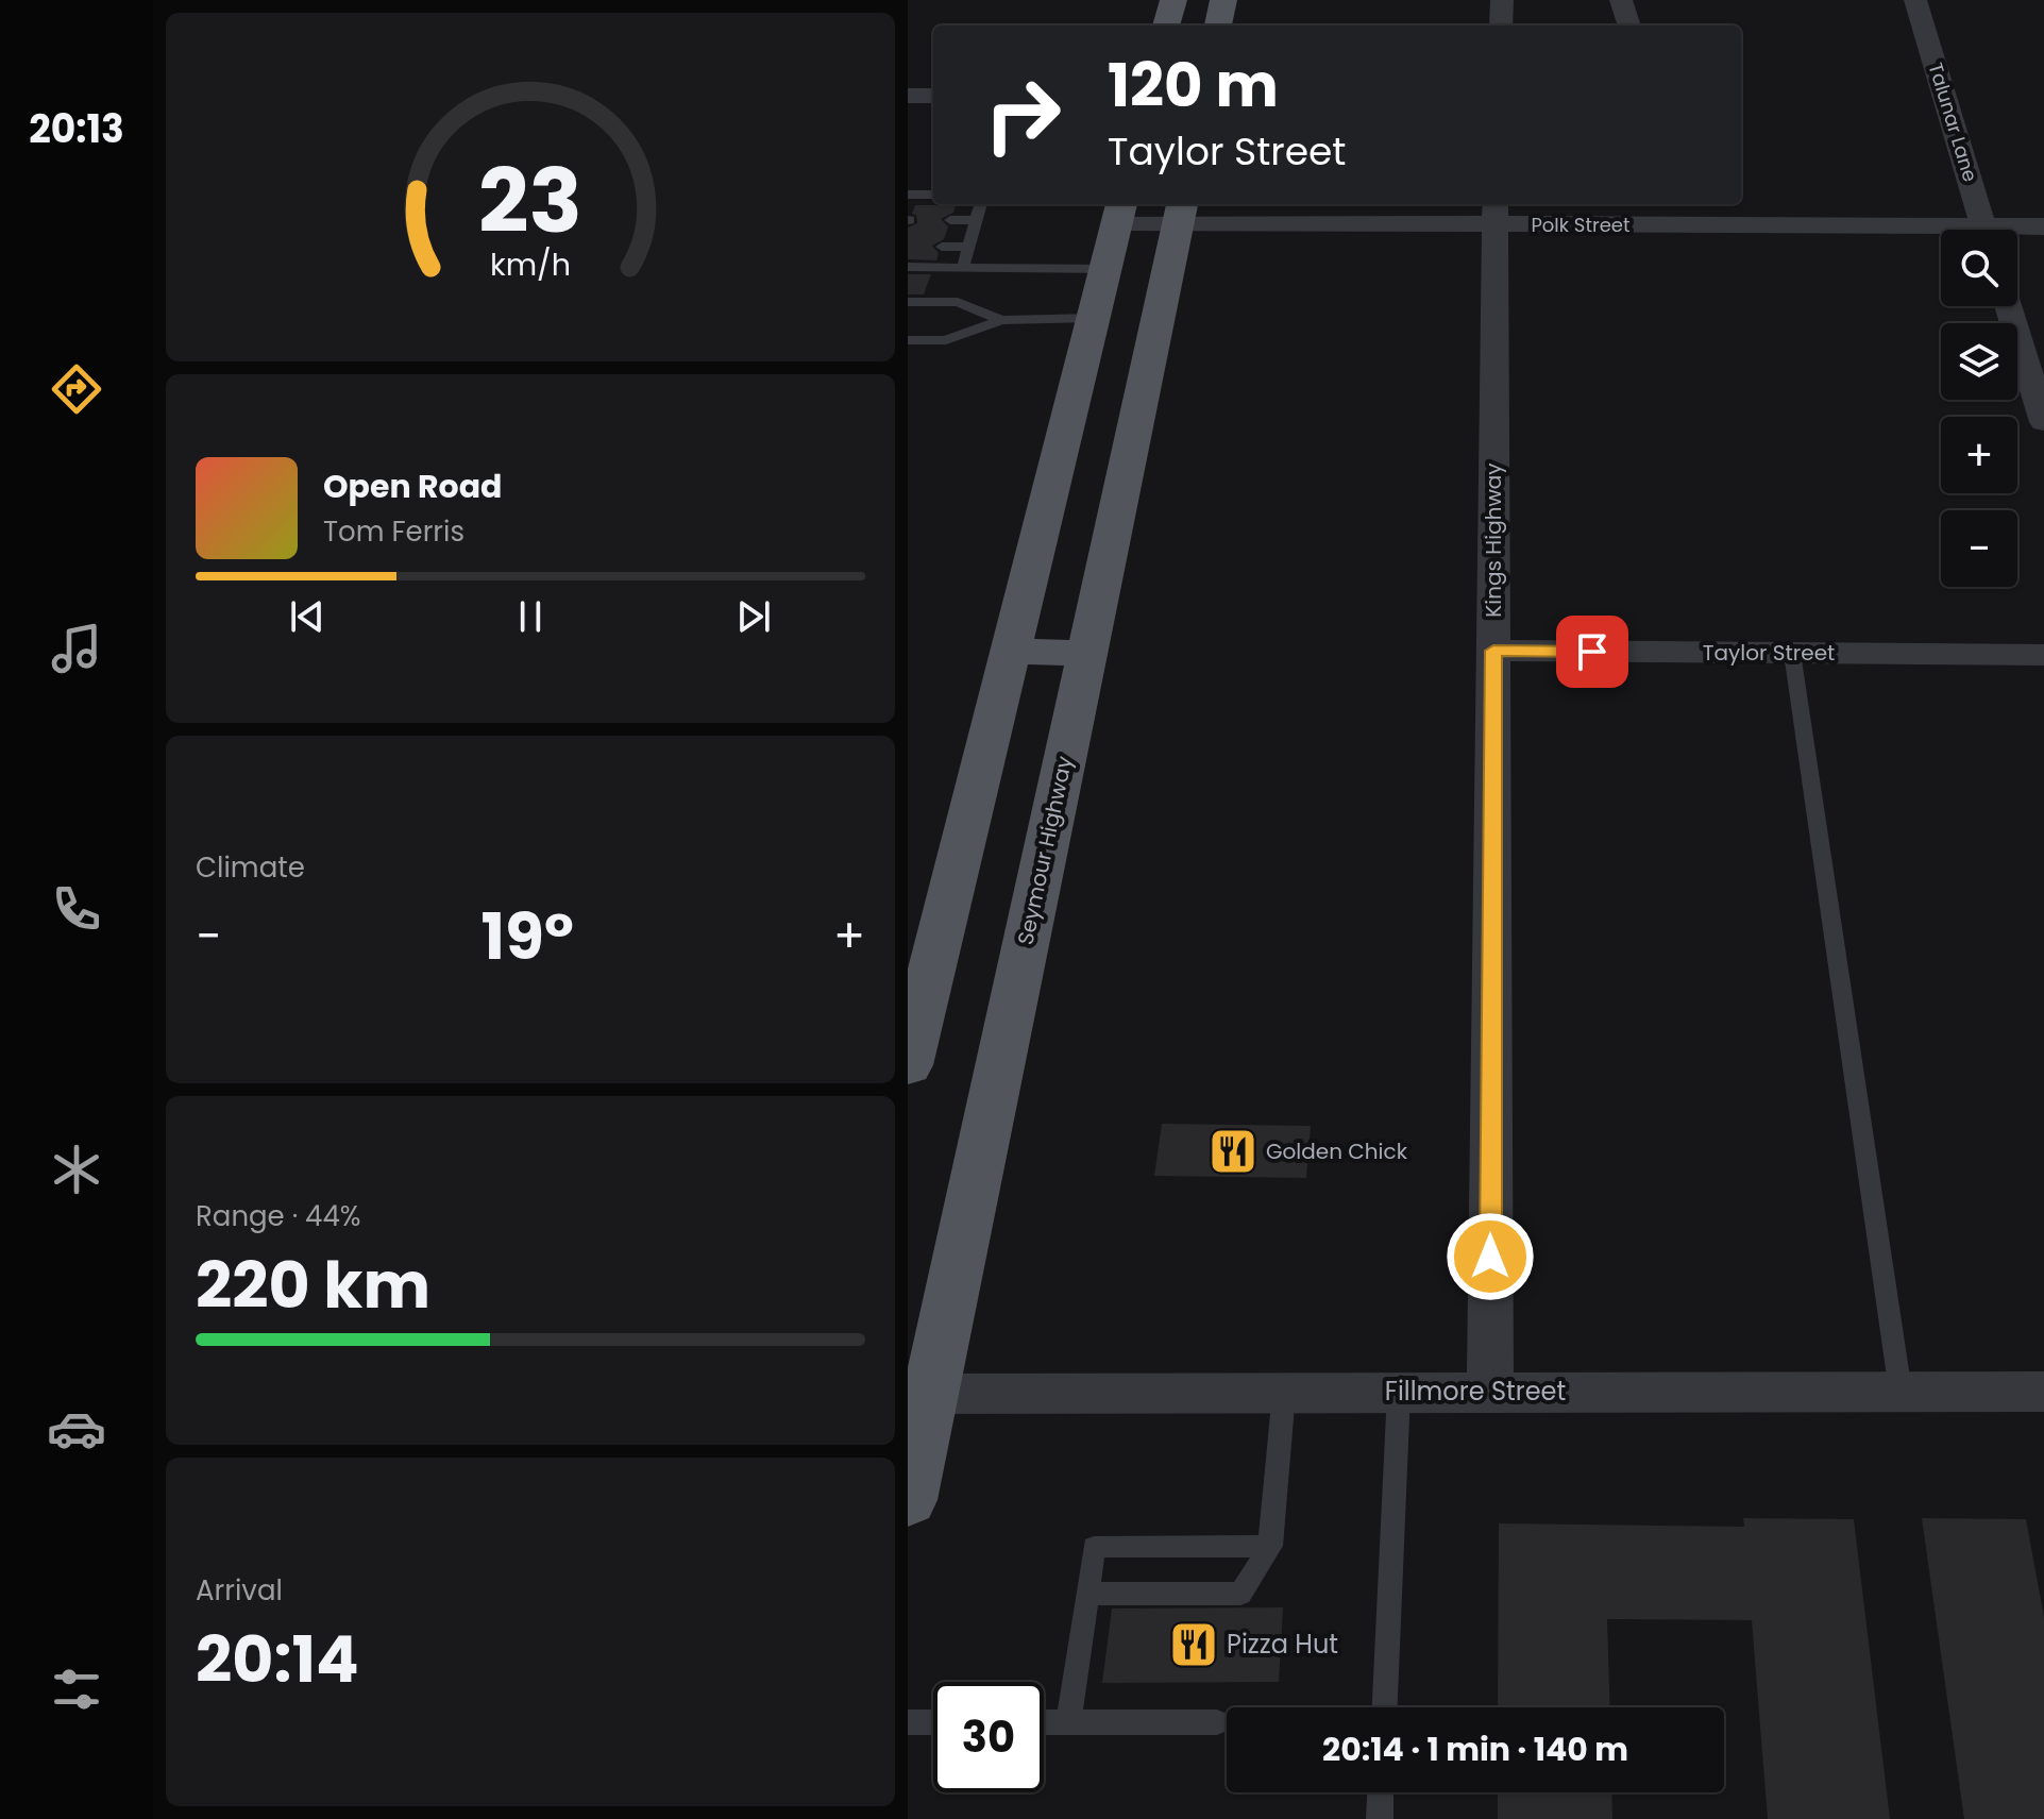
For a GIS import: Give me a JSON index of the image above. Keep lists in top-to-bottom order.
{
  "streets": {
    "main road": ["Seymour Highway"],
    "street": [
      "Talunar Lane",
      "Polk Street",
      "Kings Highway",
      "Taylor Street",
      "Fillmore Street"
    ]
  },
  "crossings": [
    ["Polk Street", "Kings Highway"],
    ["Polk Street", "Seymour Highway"],
    ["Kings Highway", "Taylor Street"],
    ["Kings Highway", "Fillmore Street"],
    ["Seymour Highway", "Fillmore Street"]
  ],
  "places": {
    "restaurant": ["Golden Chick", "Pizza Hut"]
  },
  "page": {
    "tabs": "20:13",
    "turn": ["120 m", "Taylor Street"],
    "map_buttons": ["+", "−"],
    "song": ["Open Road", "Tom Ferris"],
    "tile": [
      "Climate",
      ["Range · 44%", "220 km"],
      ["Arrival", "20:14"]
    ],
    "heat": ["−", "19°", "+"],
    "limit": "30",
    "trip": "20:14 · 1 min · 140 m",
    "gauge": ["23", "km/h"]
  }
}
